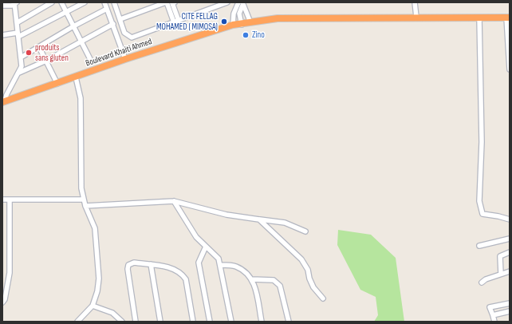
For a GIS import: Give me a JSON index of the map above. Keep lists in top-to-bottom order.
{
  "streets": {
    "highway": ["Boulevard Khaiti Ahmed"]
  },
  "places": ["CITE FELLAG MOHAMED ( MIMOSA)", "Zino", "produits sans gluten"]
}
